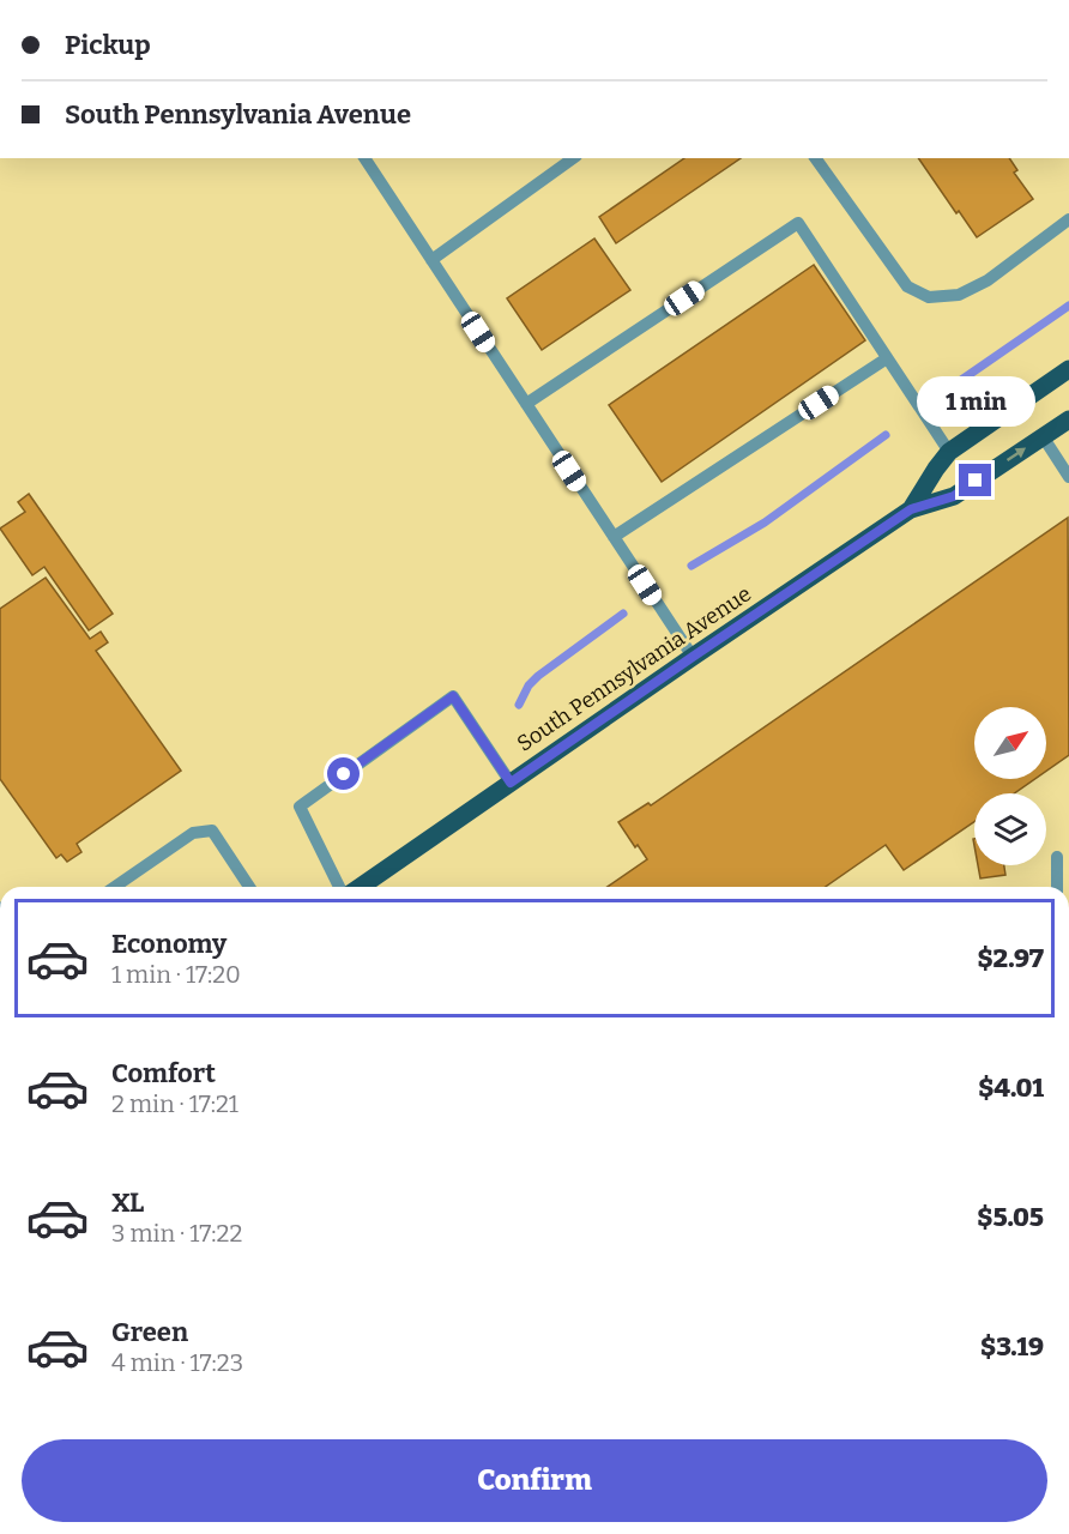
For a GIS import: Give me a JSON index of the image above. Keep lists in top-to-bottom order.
{
  "streets": {
    "main road": ["South Pennsylvania Avenue"]
  },
  "north": "top right",
  "page": {
    "banner": ["Pickup", "South Pennsylvania Avenue"],
    "bubble": "1 min",
    "list": [
      {
        "name": "Economy",
        "note": "1 min · 17:20",
        "value": "$2.97"
      },
      {
        "name": "Comfort",
        "note": "2 min · 17:21",
        "value": "$4.01"
      },
      {
        "name": "XL",
        "note": "3 min · 17:22",
        "value": "$5.05"
      },
      {
        "name": "Green",
        "note": "4 min · 17:23",
        "value": "$3.19"
      }
    ],
    "buttons": "Confirm"
  }
}
